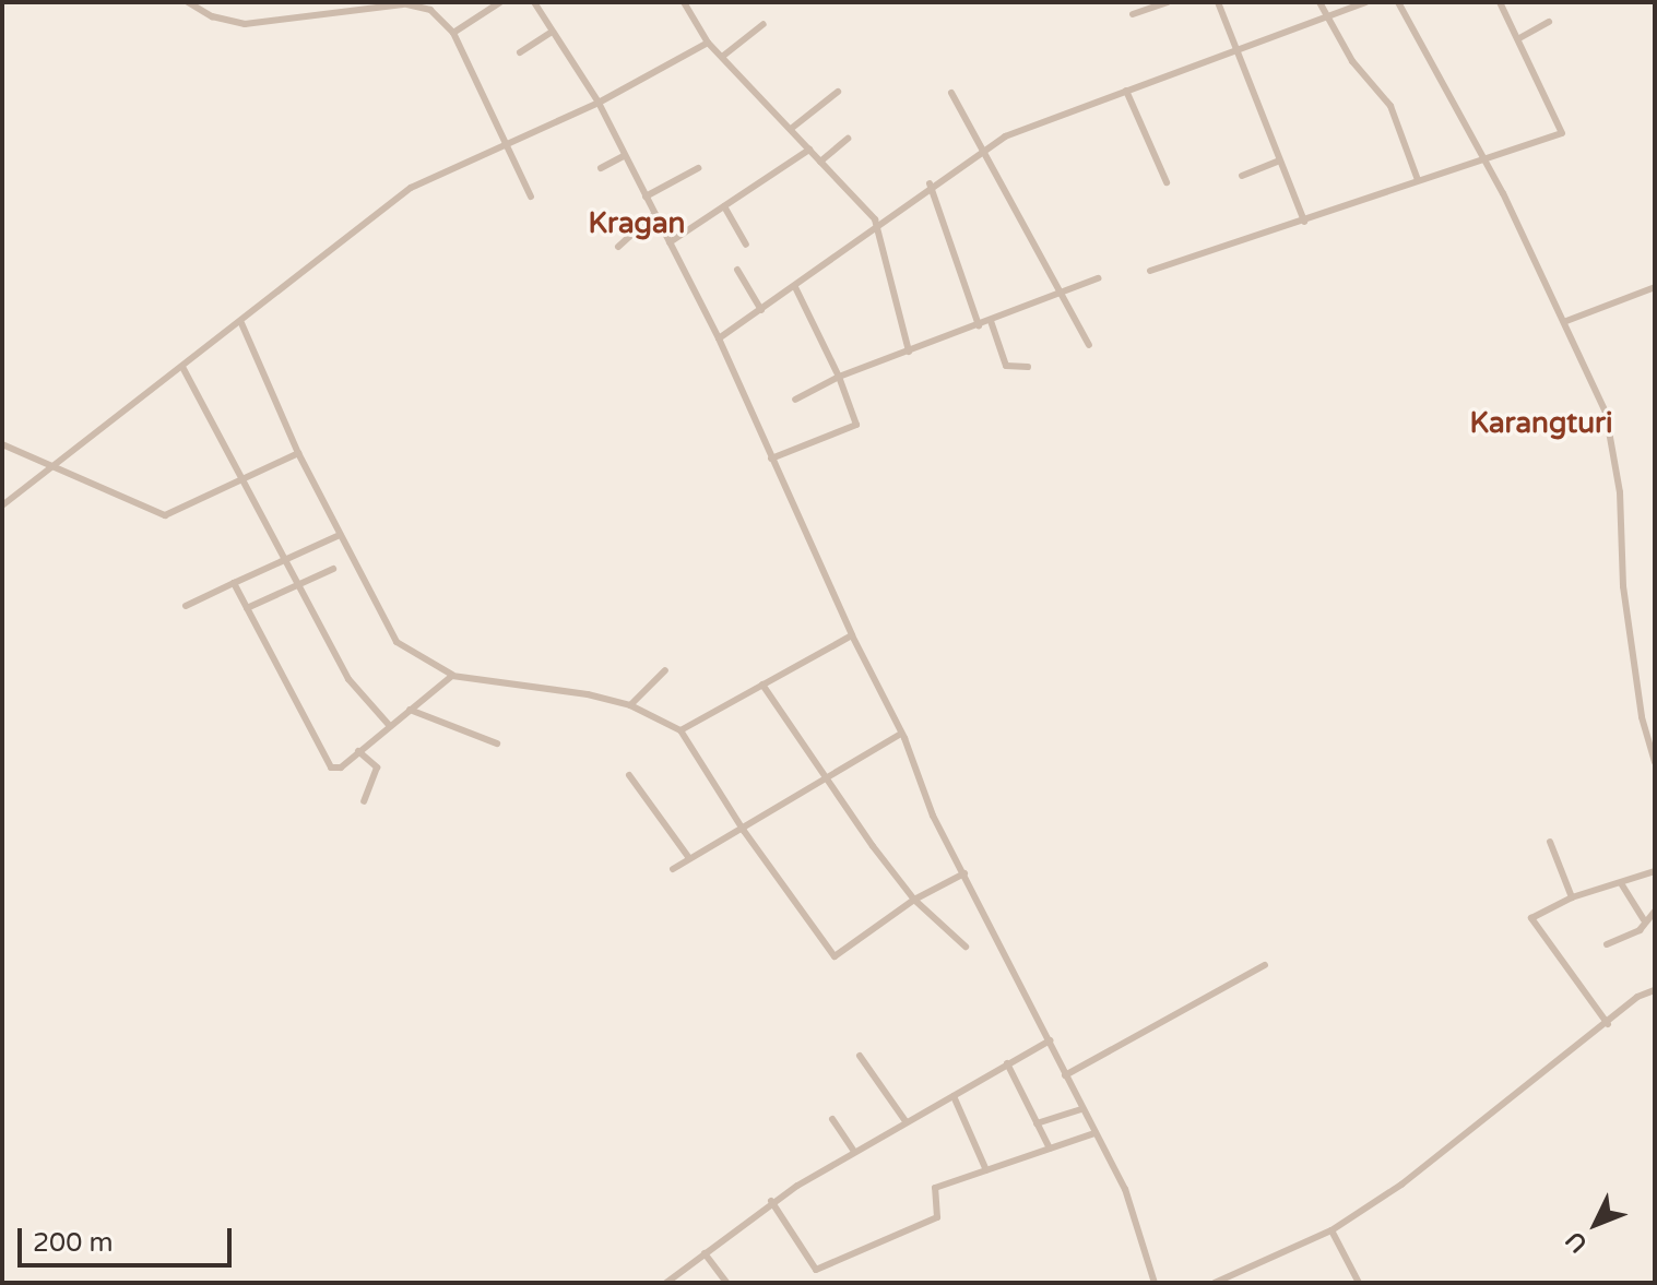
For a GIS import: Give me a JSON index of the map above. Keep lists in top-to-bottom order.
{
  "districts": ["Kragan", "Karangturi"],
  "scale_bar": "200 m",
  "north": "bottom left"
}
